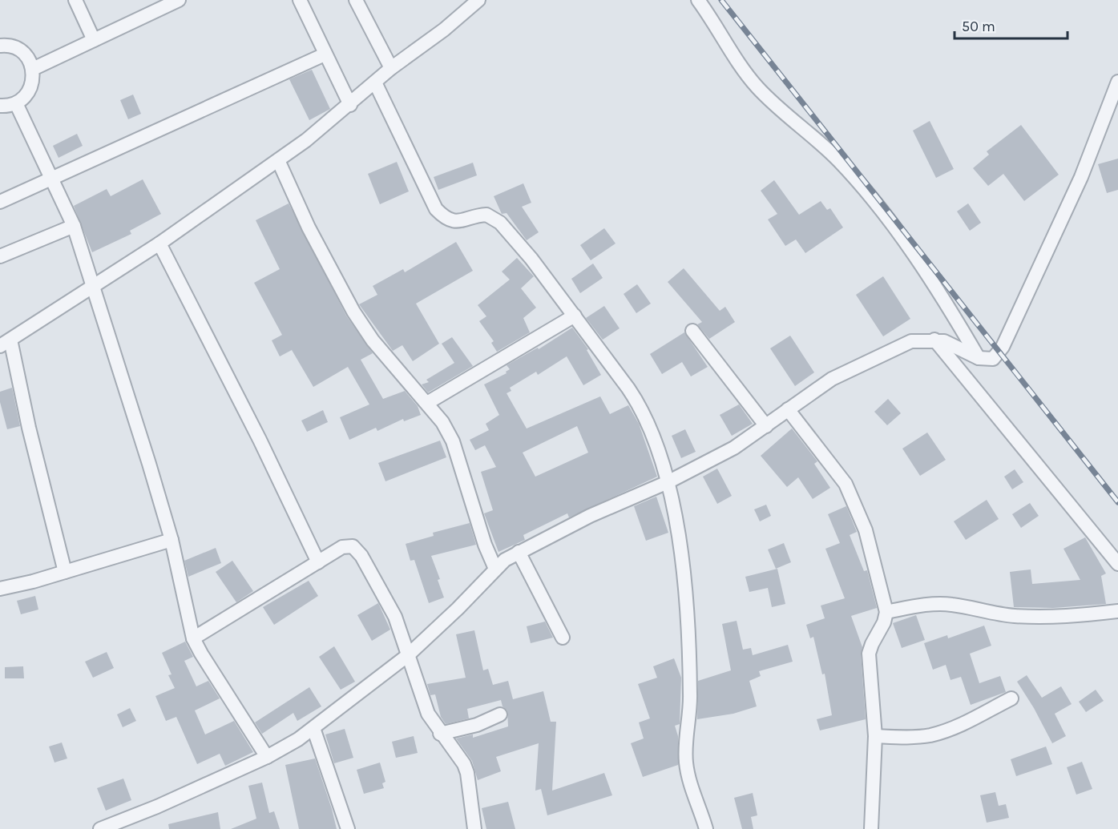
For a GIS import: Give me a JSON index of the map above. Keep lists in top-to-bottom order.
{
  "scale_bar": "50 m"
}
